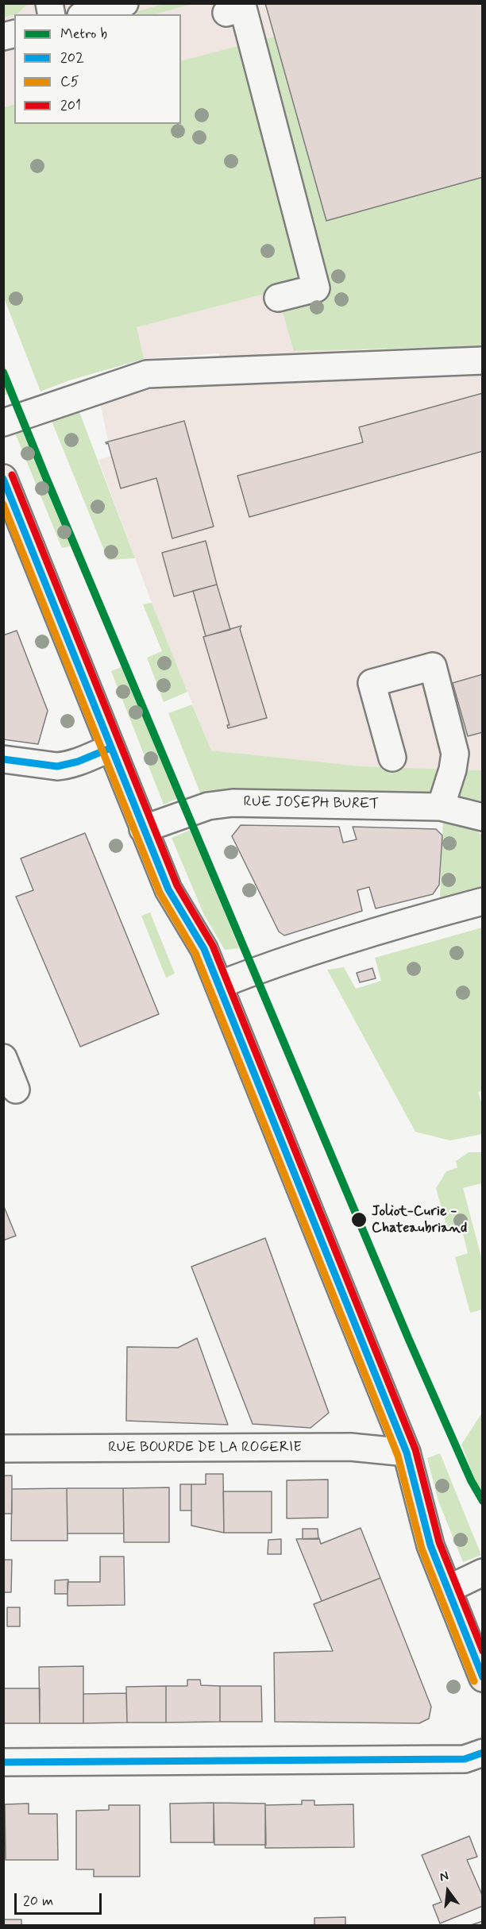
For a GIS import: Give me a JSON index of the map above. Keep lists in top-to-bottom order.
{
  "streets": {
    "street": ["RUE JOSEPH BURET", "RUE BOURDE DE LA ROGERIE"]
  },
  "places": ["Joliot-Curie - Chateaubriand"],
  "lines": [
    "metro line b",
    "transit line 201",
    "transit line 202",
    "transit line C5"
  ],
  "legend": [
    "Metro b",
    "202",
    "C5",
    "201"
  ],
  "scale_bar": "20 m",
  "north": "top"
}
